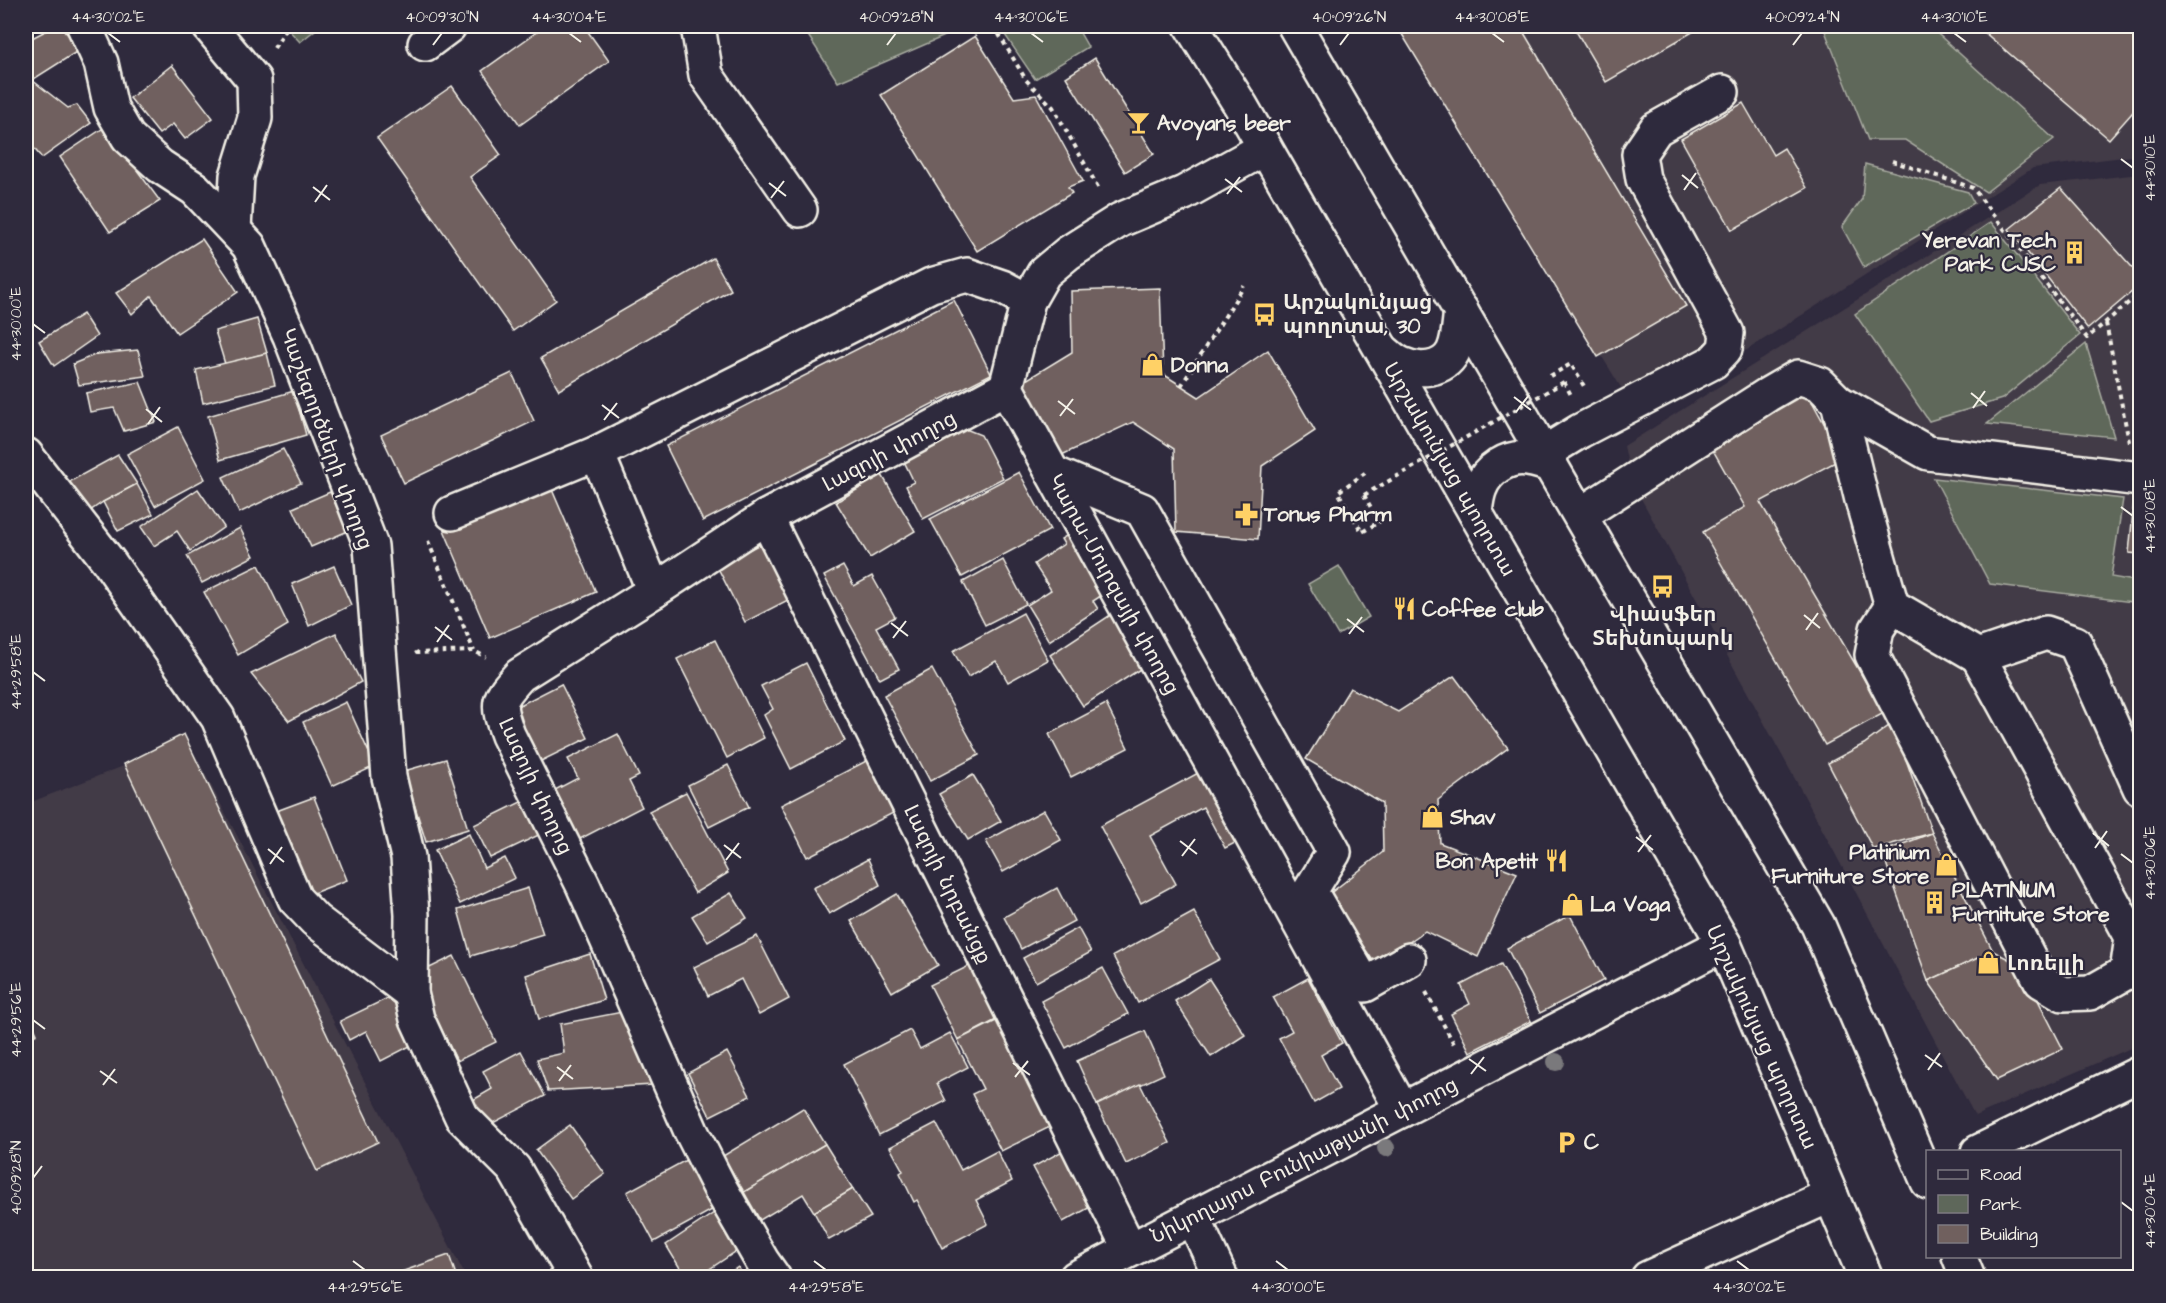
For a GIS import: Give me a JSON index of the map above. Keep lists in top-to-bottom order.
{
  "streets": {
    "street": [
      "Կաշեգործների փողոց",
      "Լազոյի փողոց",
      "Արշակունյաց պողոտա",
      "Կարա-Մուրզայի փողոց",
      "Լազոյի նրբանցք",
      "Նիկողայոս Բունիաթյանի փողոց"
    ]
  },
  "crossings": [
    ["Լազոյի փողոց", "Կարա-Մուրզայի փողոց"],
    ["Լազոյի փողոց", "Լազոյի նրբանցք"],
    ["Արշակունյաց պողոտա", "Նիկողայոս Բունիաթյանի փողոց"],
    ["Կարա-Մուրզայի փողոց", "Նիկողայոս Բունիաթյանի փողոց"],
    ["Լազոյի նրբանցք", "Նիկողայոս Բունիաթյանի փողոց"]
  ],
  "places": {
    "bar": ["Avoyans beer"],
    "building": ["Yerevan Tech Park CJSC", "PLATINIUM Furniture Store"],
    "bus stop": ["Արշակունյաց պողոտա, 30", "Վիասֆեր Տեխնոպարկ"],
    "shop": [
      "Donna",
      "Shav",
      "Platinium Furniture Store",
      "La Voga",
      "Լոռելլի"
    ],
    "pharmacy": ["Tonus Pharm"],
    "restaurant": ["Coffee club", "Bon Apetit"],
    "parking": ["C"]
  },
  "legend": ["Road", "Park", "Building"],
  "coordinates": [
    "44°30'02\"E",
    "40°09'30\"N",
    "44°30'04\"E",
    "40°09'28\"N",
    "44°30'06\"E",
    "40°09'26\"N",
    "44°30'08\"E",
    "40°09'24\"N",
    "44°30'10\"E",
    "44°30'00\"E",
    "44°29'58\"E",
    "44°29'56\"E"
  ]
}
